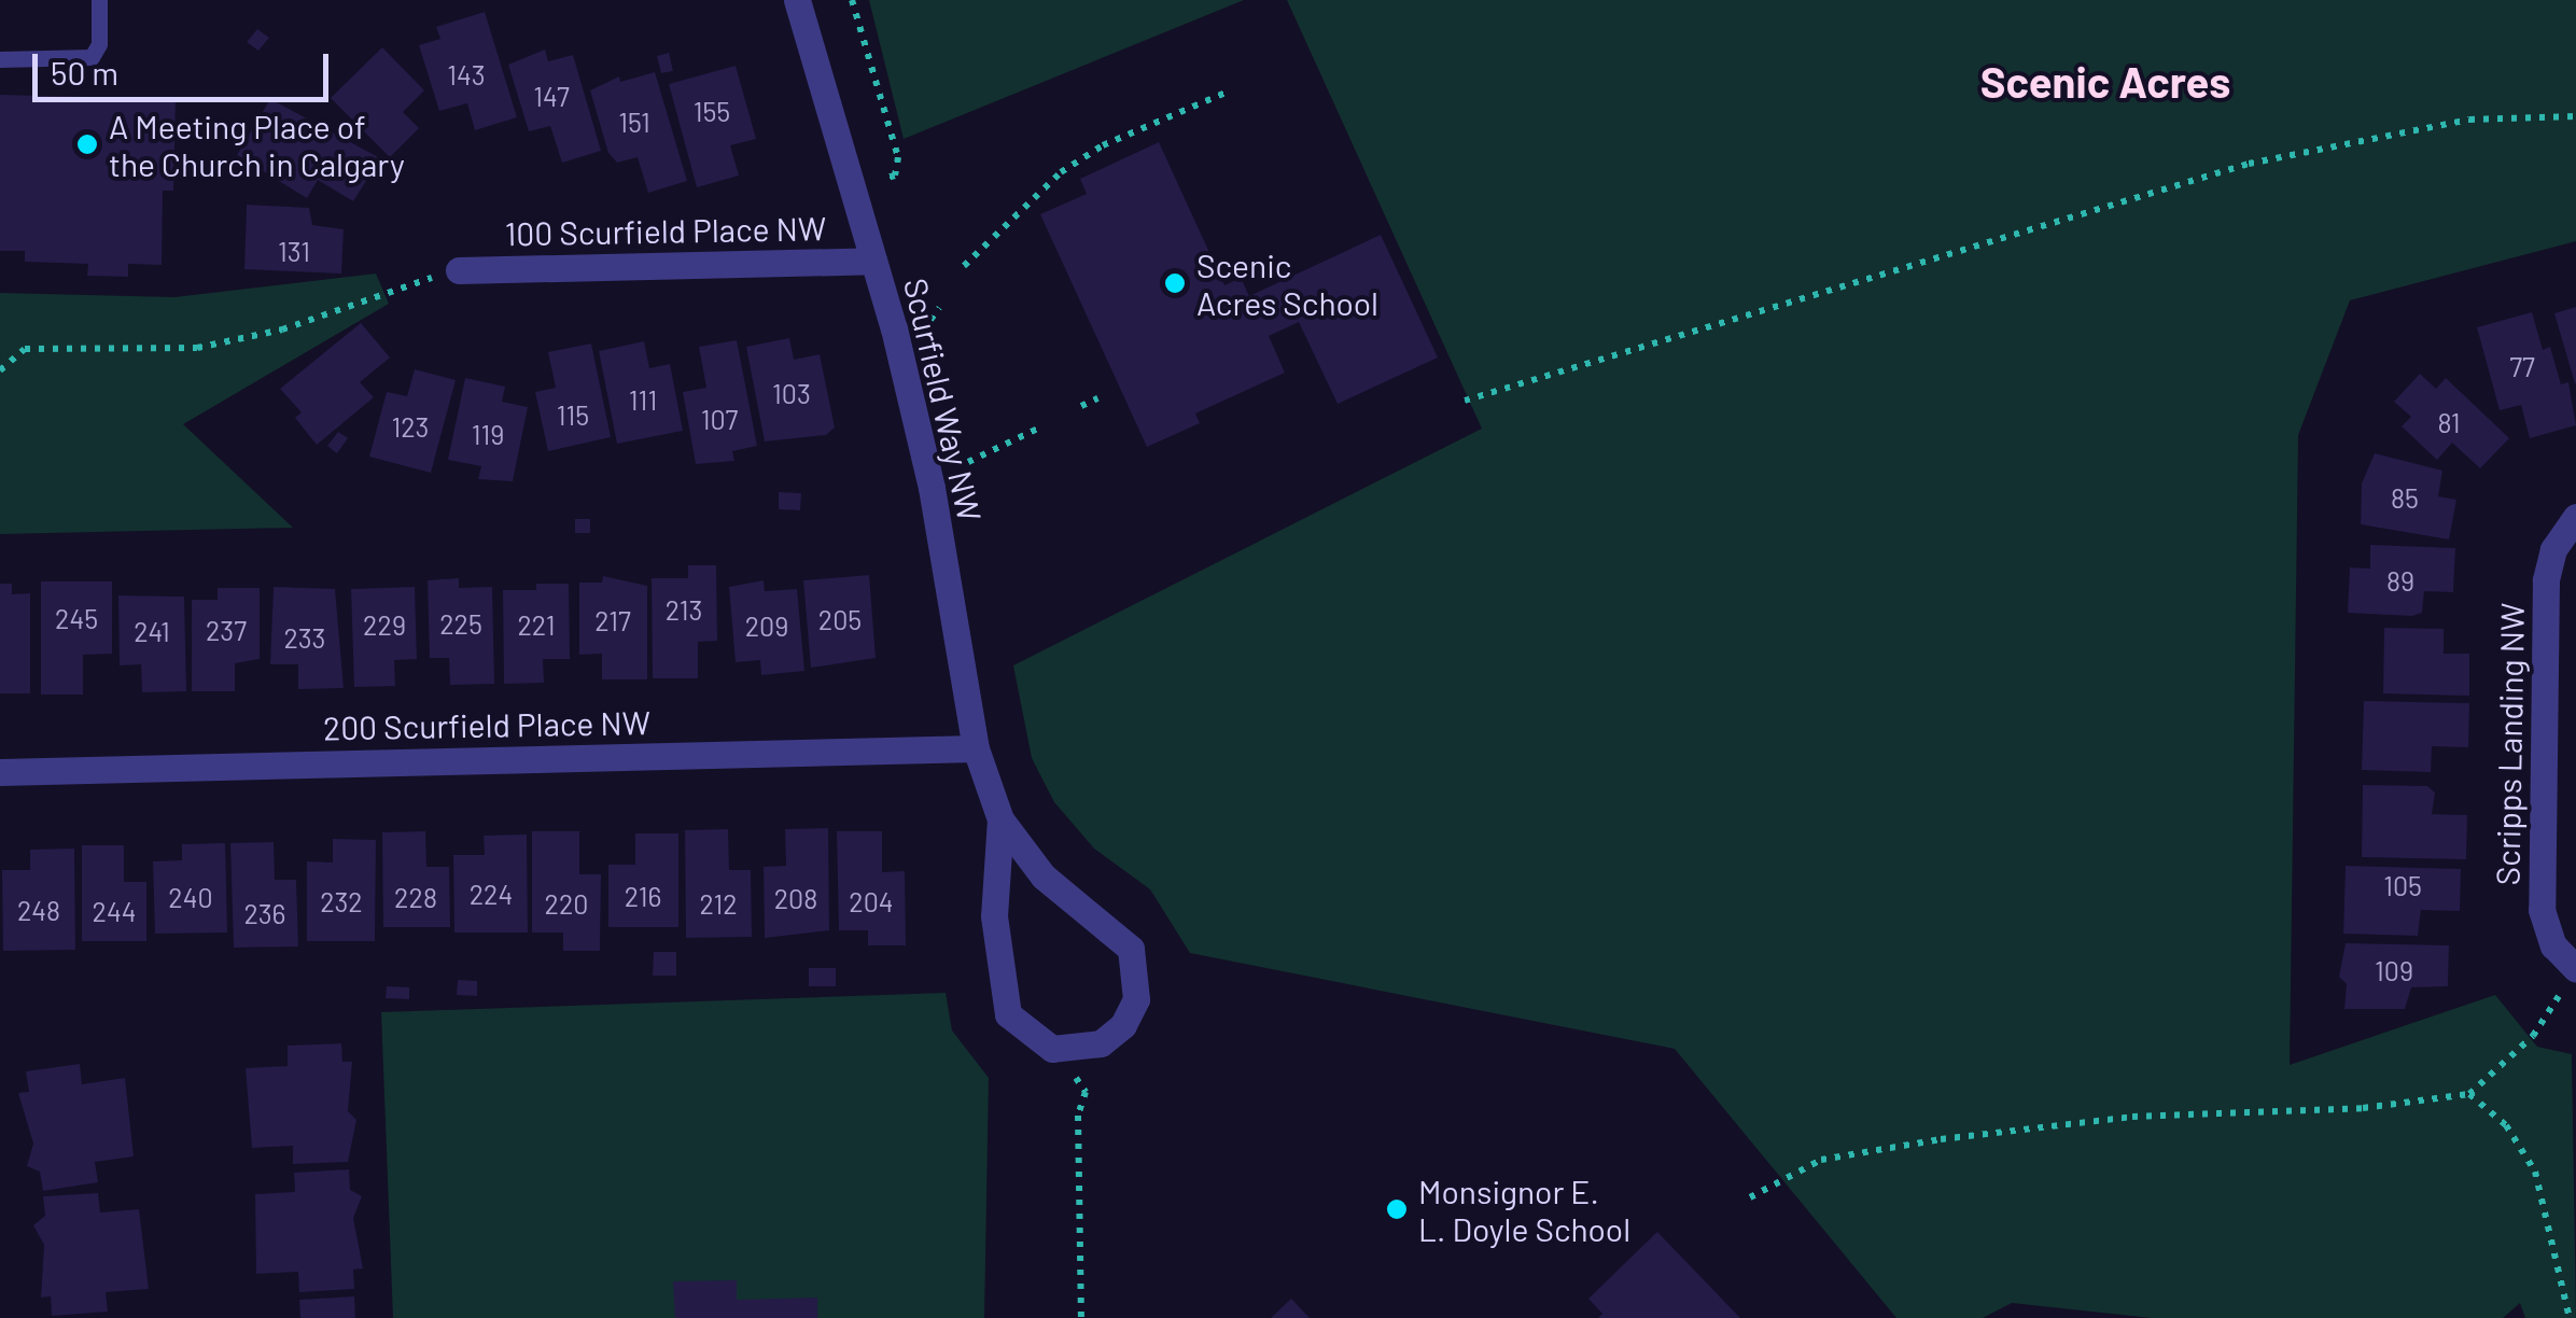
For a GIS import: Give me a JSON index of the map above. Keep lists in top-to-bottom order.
{
  "streets": {
    "street": [
      "100 Scurfield Place NW",
      "Scurfield Way NW",
      "200 Scurfield Place NW",
      "Scripps Landing NW"
    ]
  },
  "crossings": [
    ["100 Scurfield Place NW", "Scurfield Way NW"],
    ["Scurfield Way NW", "200 Scurfield Place NW"]
  ],
  "districts": ["Scenic Acres"],
  "places": ["A Meeting Place of the Church in Calgary", "Scenic Acres School", "Monsignor E. L. Doyle School"],
  "house_numbers": [
    "143",
    "147",
    "155",
    "151",
    "131",
    "77",
    "103",
    "111",
    "115",
    "107",
    "81",
    "123",
    "119",
    "85",
    "89",
    "213",
    "245",
    "205",
    "217",
    "225",
    "229",
    "221",
    "209",
    "237",
    "241",
    "233",
    "105",
    "224",
    "216",
    "240",
    "228",
    "208",
    "232",
    "204",
    "220",
    "212",
    "248",
    "244",
    "236",
    "109"
  ],
  "scale_bar": "50 m"
}
